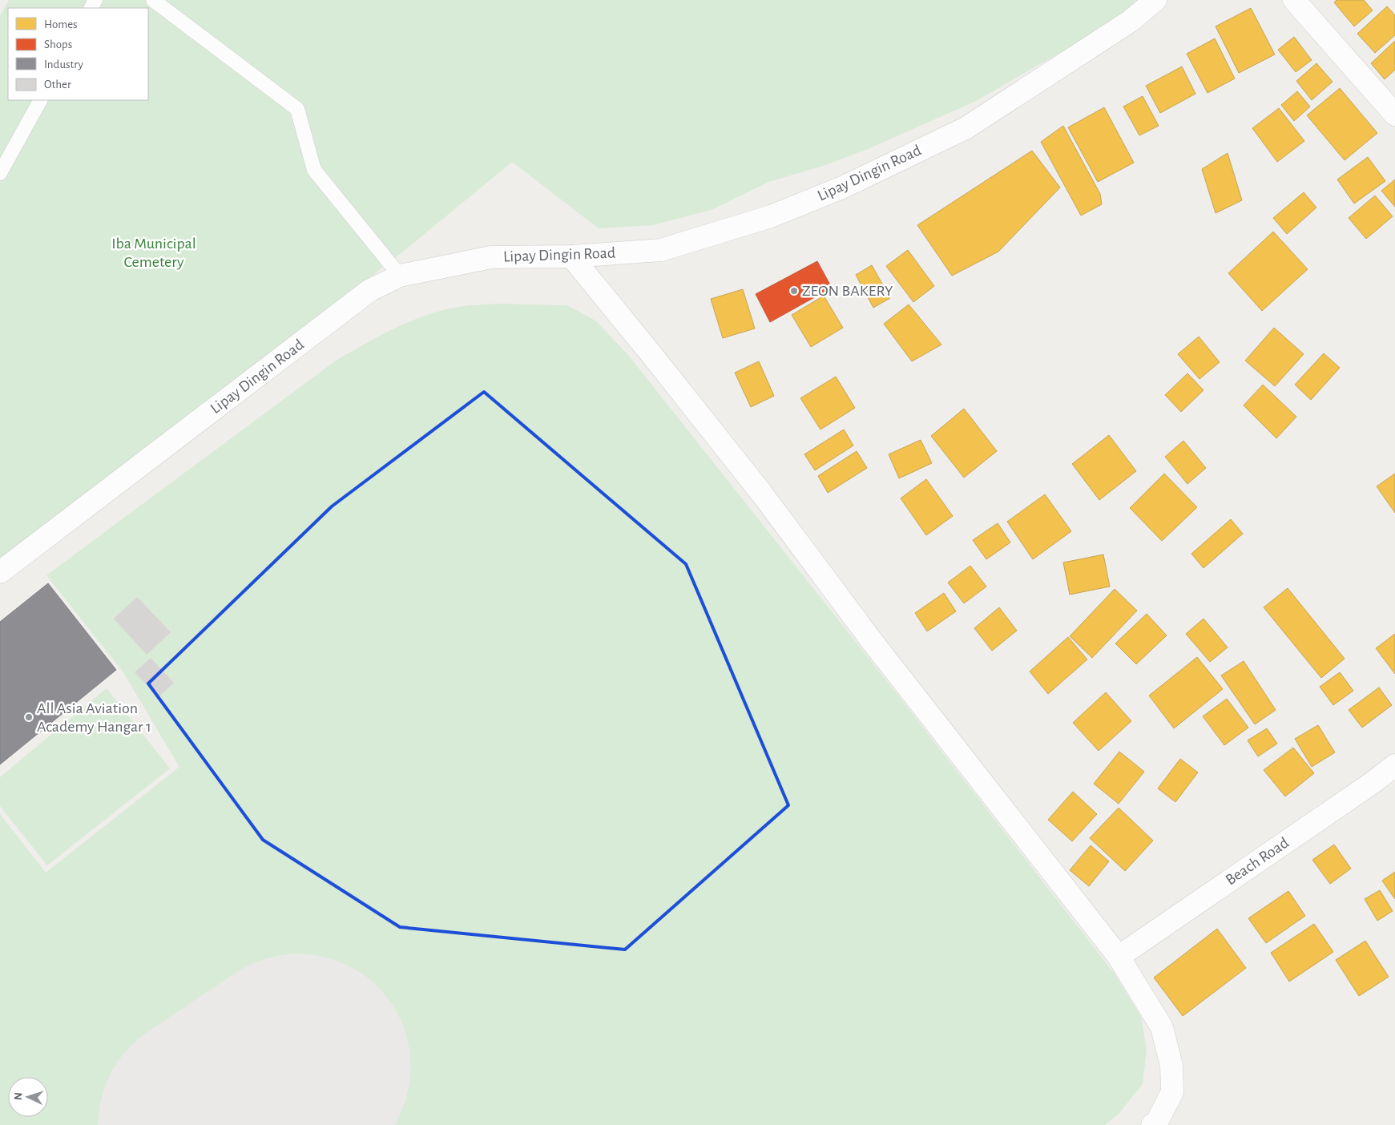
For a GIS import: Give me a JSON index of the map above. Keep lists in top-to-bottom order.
{
  "streets": {
    "street": ["Lipay Dingin Road", "Beach Road"]
  },
  "parks": ["Iba Municipal Cemetery"],
  "places": ["ZEON BAKERY", "All Asia Aviation Academy Hangar 1"],
  "legend": [
    "Homes",
    "Shops",
    "Industry",
    "Other"
  ],
  "north": "left"
}
